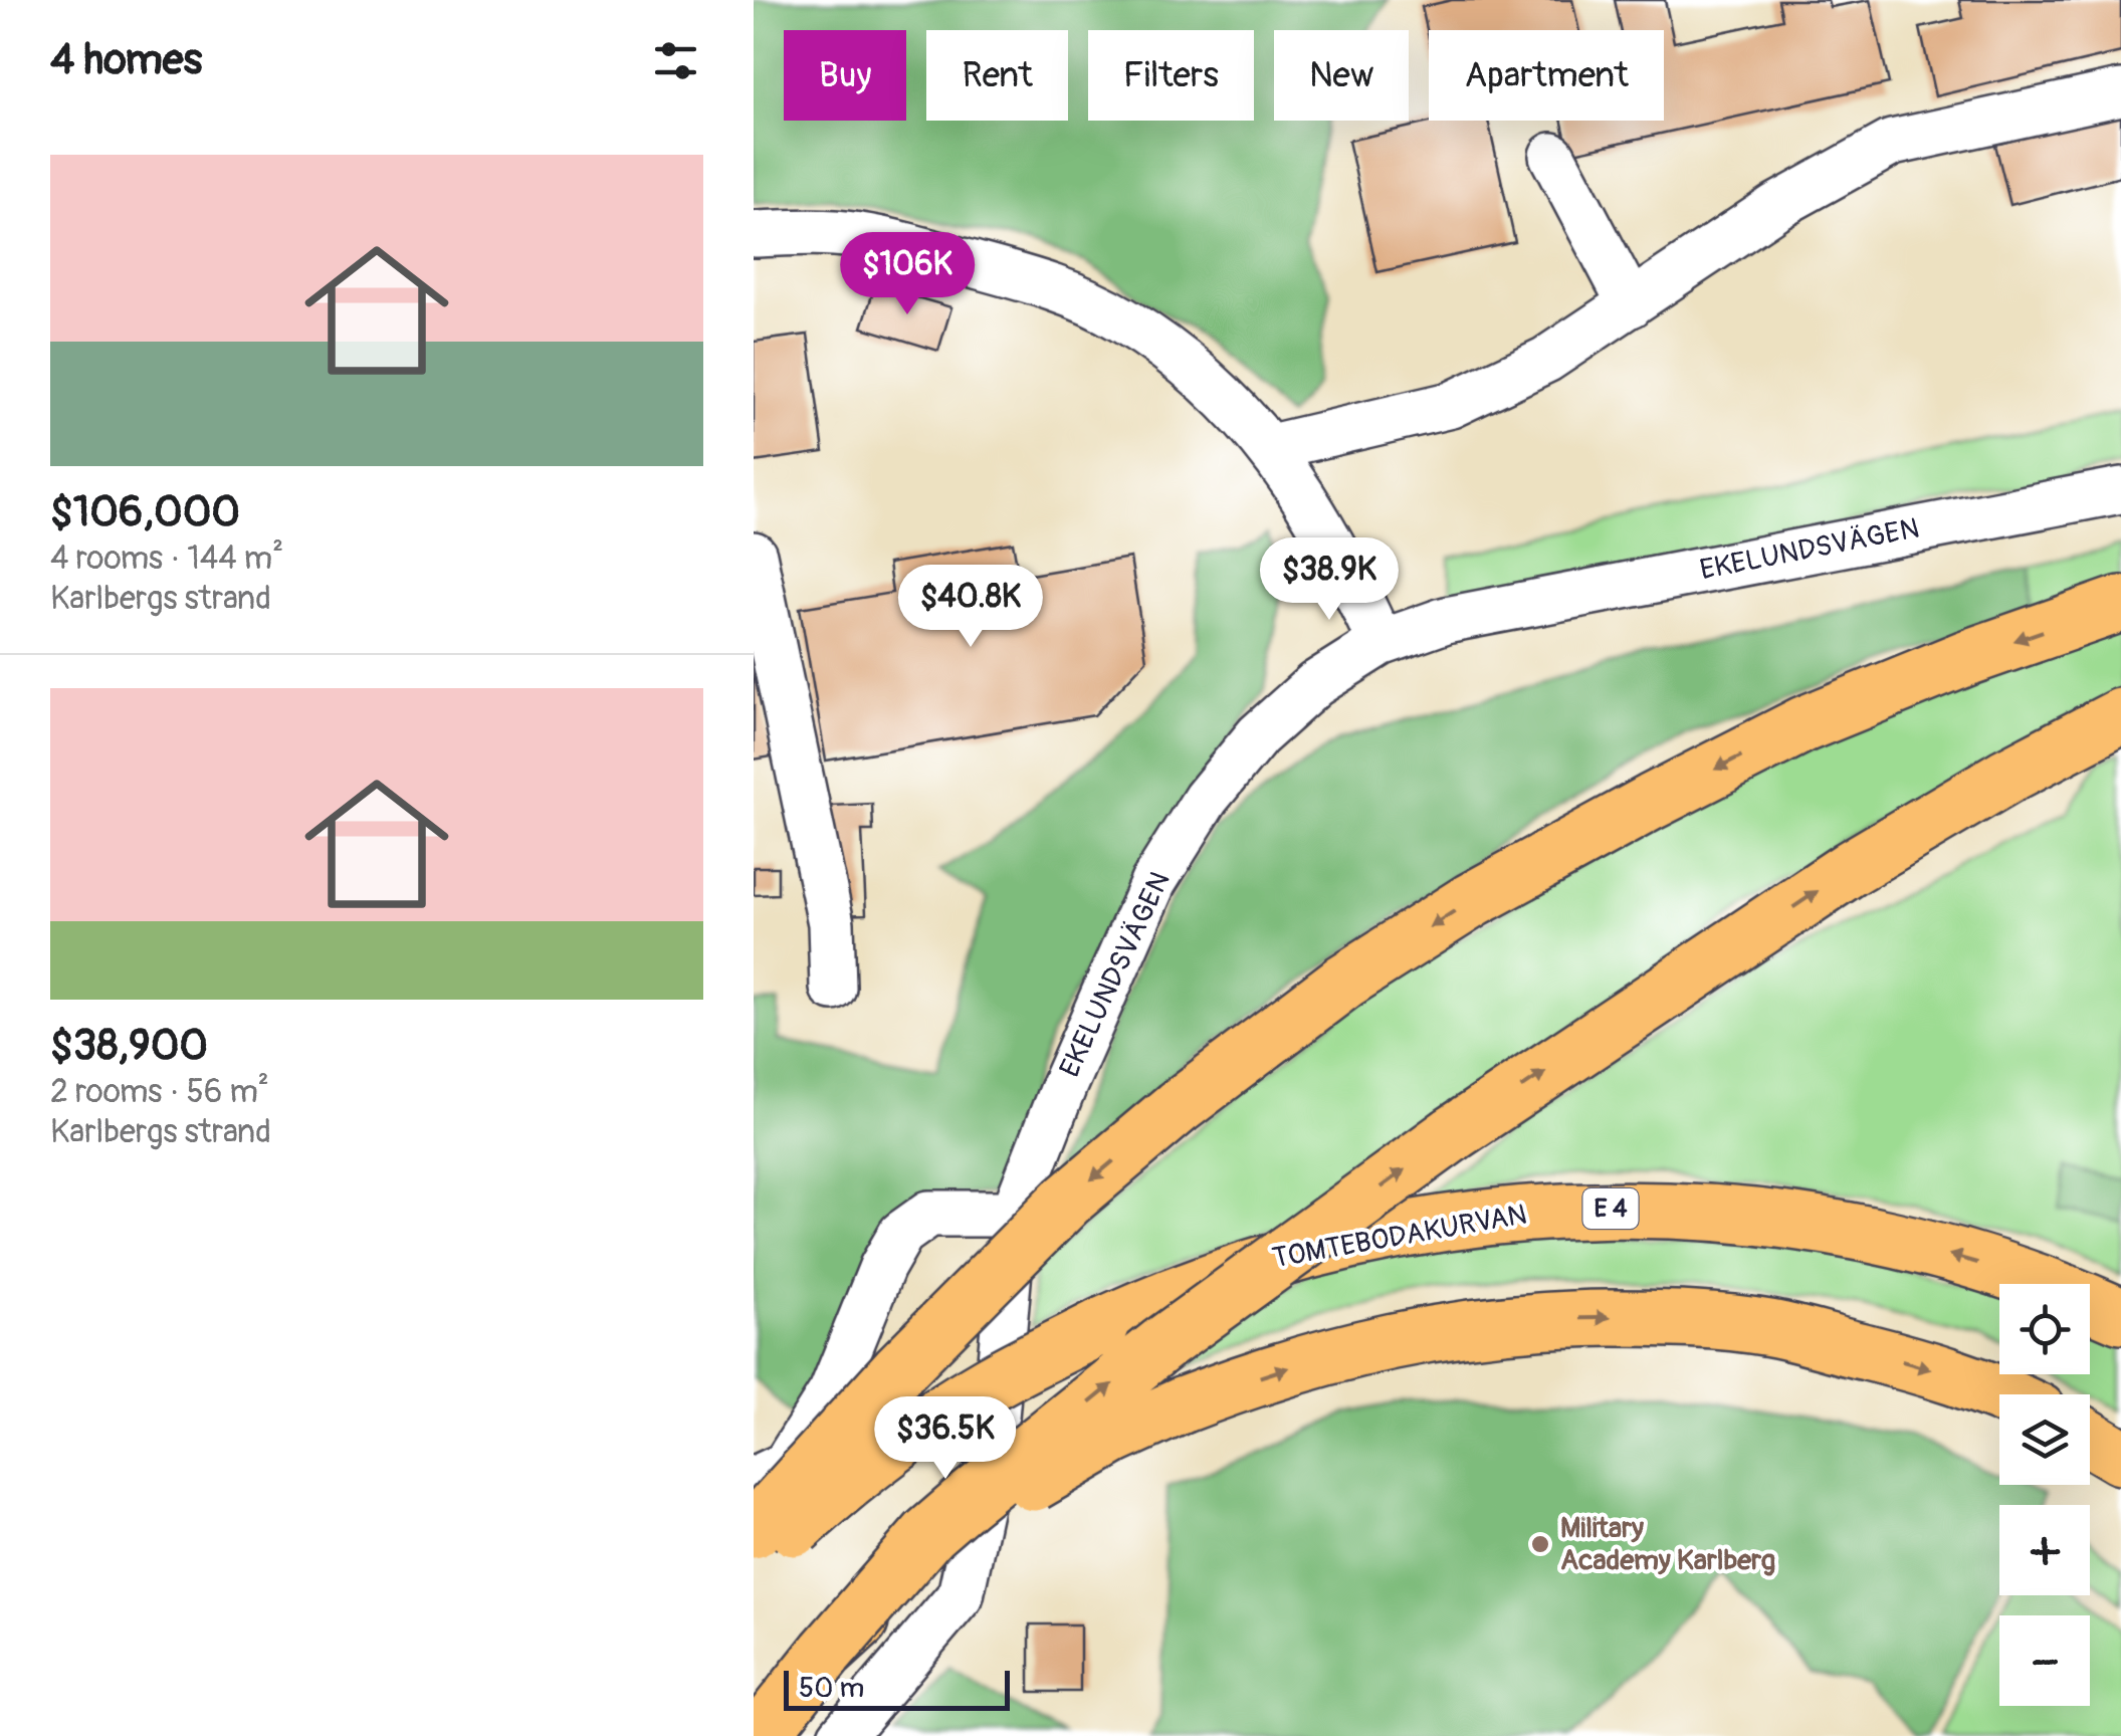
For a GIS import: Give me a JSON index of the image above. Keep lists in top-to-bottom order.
{
  "streets": {
    "highway": ["E 4", "TOMTEBODAKURVAN"],
    "street": ["EKELUNDSVÄGEN"]
  },
  "places": ["Military Academy Karlberg"],
  "scale_bar": "50 m",
  "page": {
    "heading": "4 homes",
    "chip": [
      "Buy",
      "Rent",
      "Filters",
      "New",
      "Apartment"
    ],
    "list": [
      {
        "name": "$106,000",
        "note": "4 rooms · 144 m² · Karlbergs strand"
      },
      {
        "name": "$38,900",
        "note": "2 rooms · 56 m² · Karlbergs strand"
      }
    ],
    "price": [
      "$106K",
      "$38.9K",
      "$40.8K",
      "$36.5K"
    ],
    "map_buttons": ["+", "−"],
    "scale": "50 m"
  }
}
